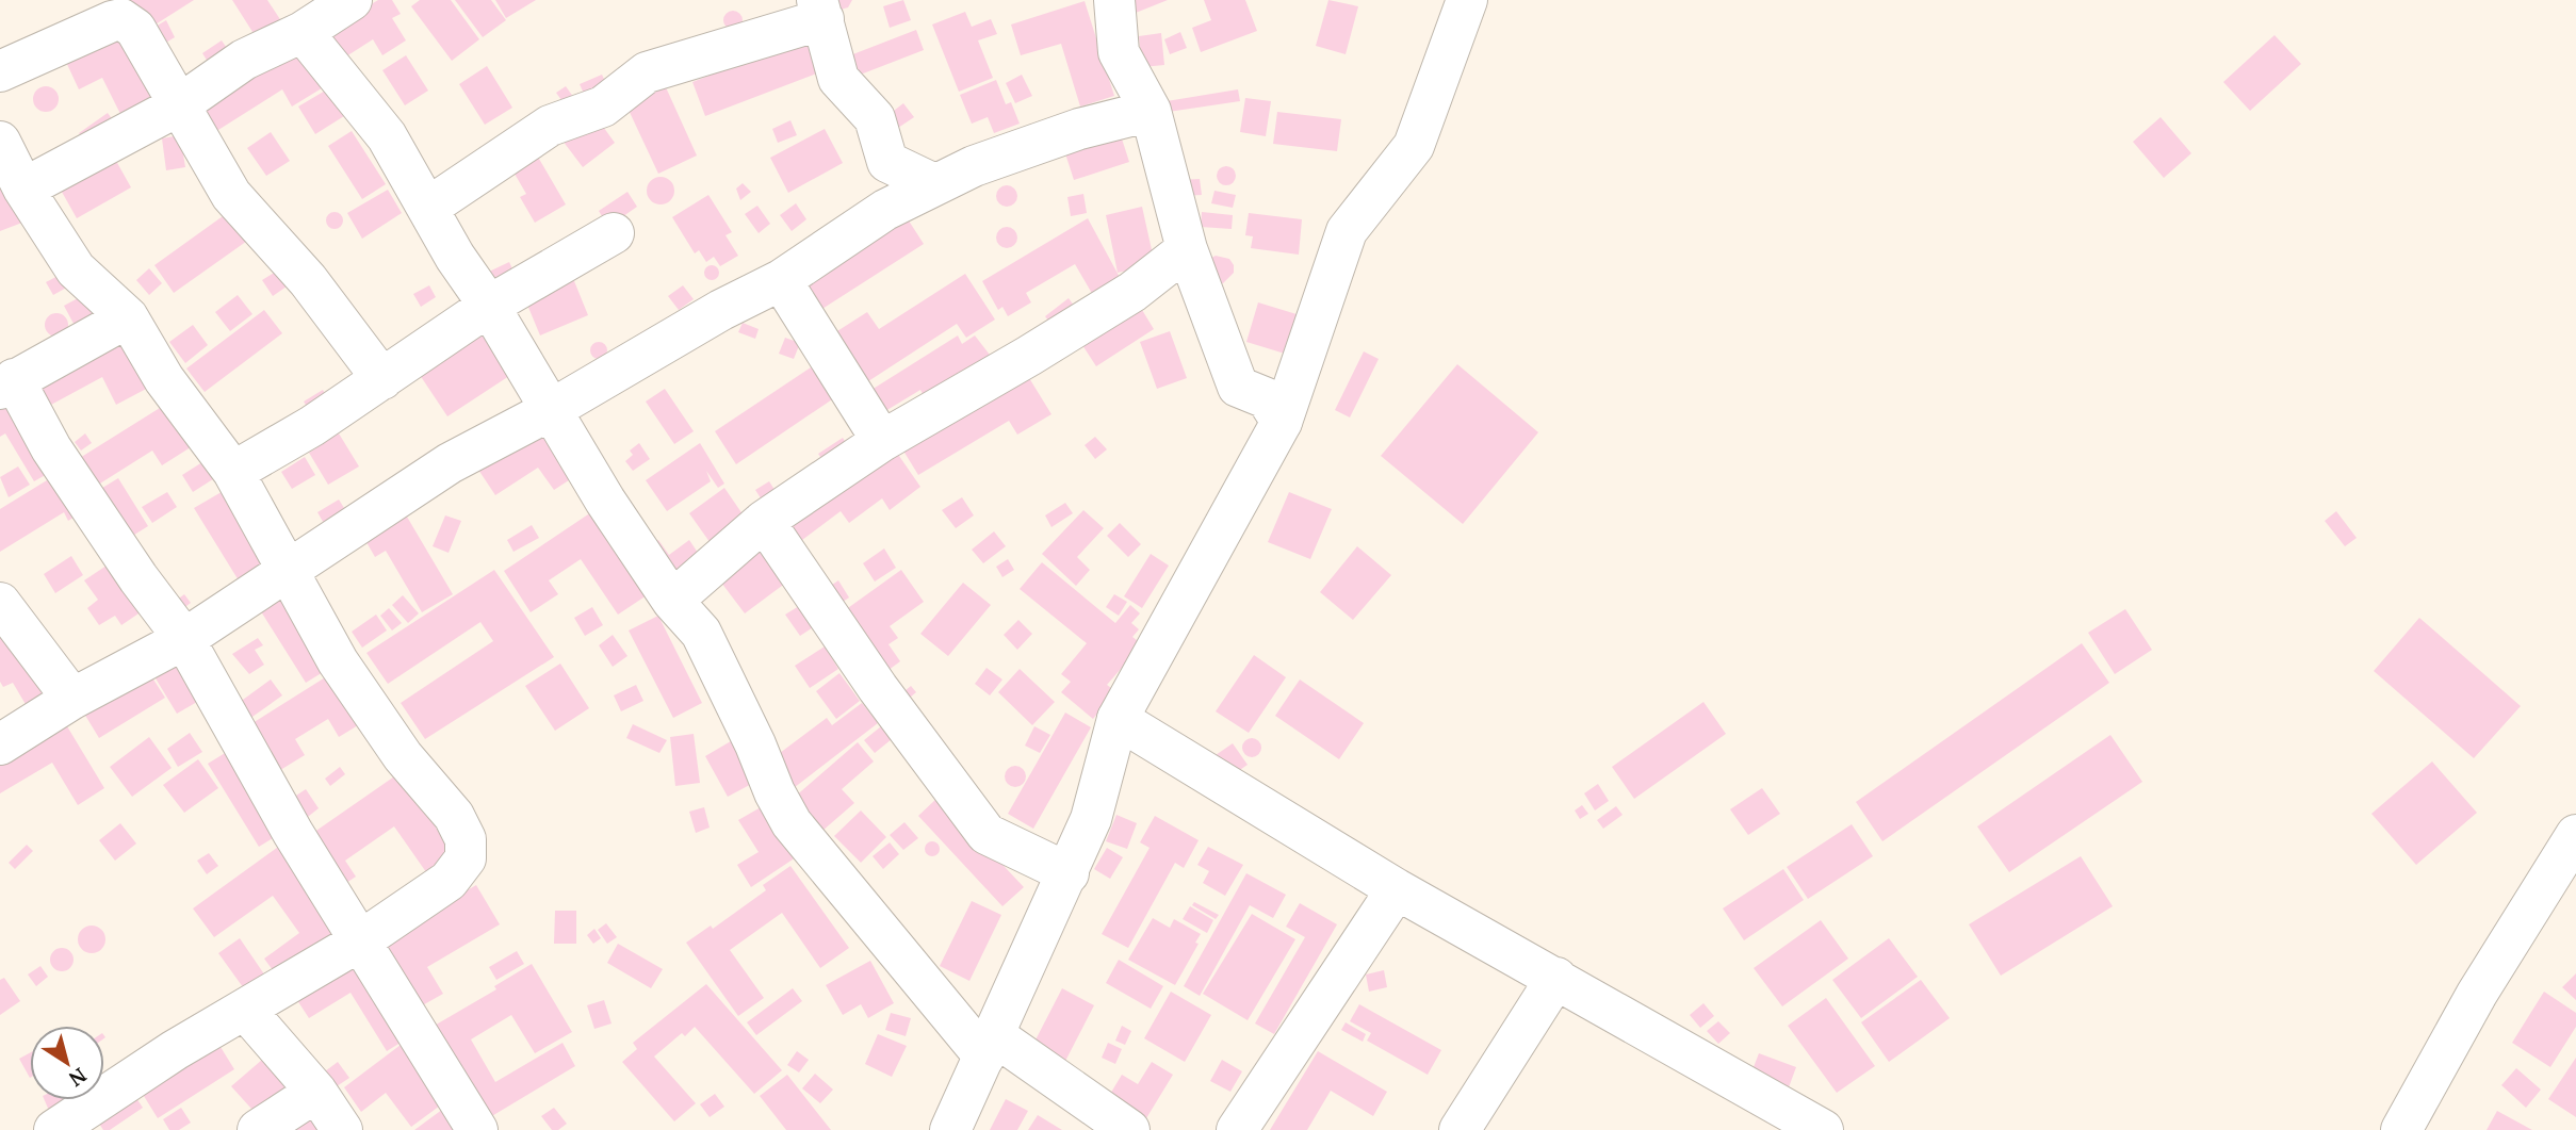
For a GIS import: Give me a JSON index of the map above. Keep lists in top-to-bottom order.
{
  "north": "bottom right"
}
